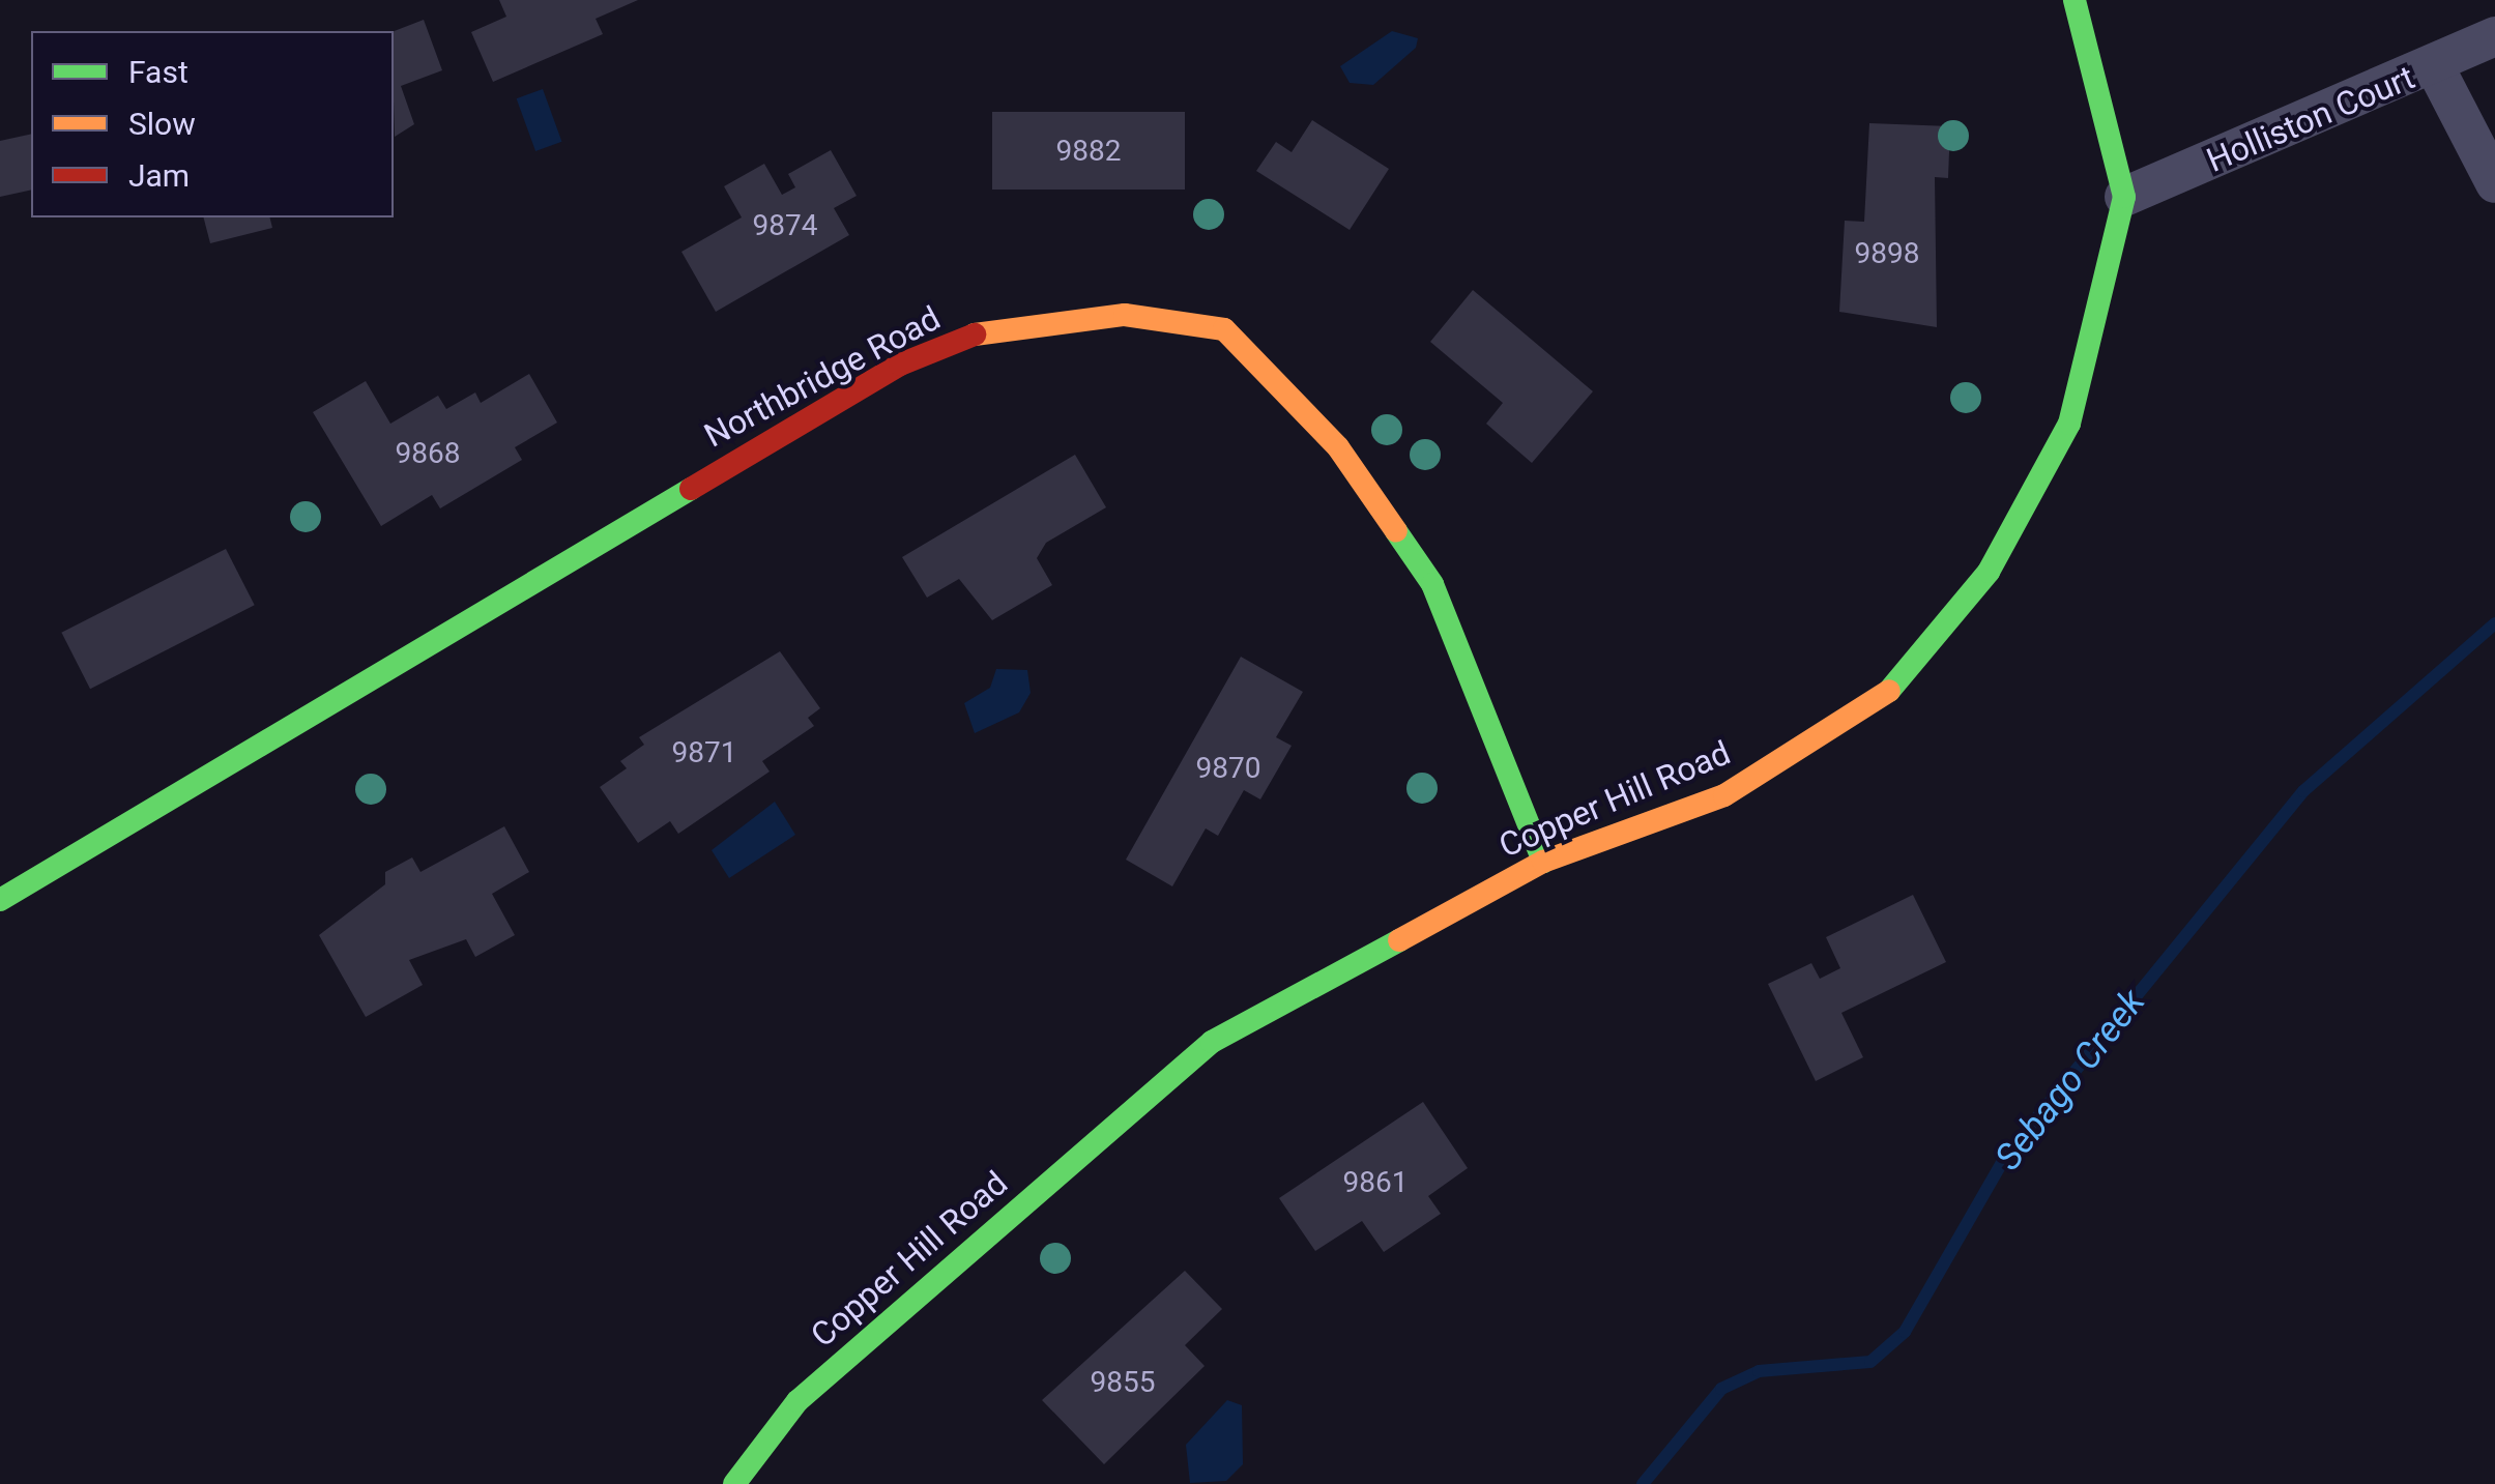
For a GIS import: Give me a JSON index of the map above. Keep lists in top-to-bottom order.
{
  "streets": {
    "street": ["Holliston Court", "Northbridge Road", "Copper Hill Road"]
  },
  "crossings": [
    ["Holliston Court", "Copper Hill Road"],
    ["Northbridge Road", "Copper Hill Road"]
  ],
  "water": ["Sebago Creek"],
  "house_numbers": [
    "9882",
    "9874",
    "9898",
    "9868",
    "9871",
    "9870",
    "9861",
    "9855"
  ],
  "legend": ["Fast", "Slow", "Jam"]
}
